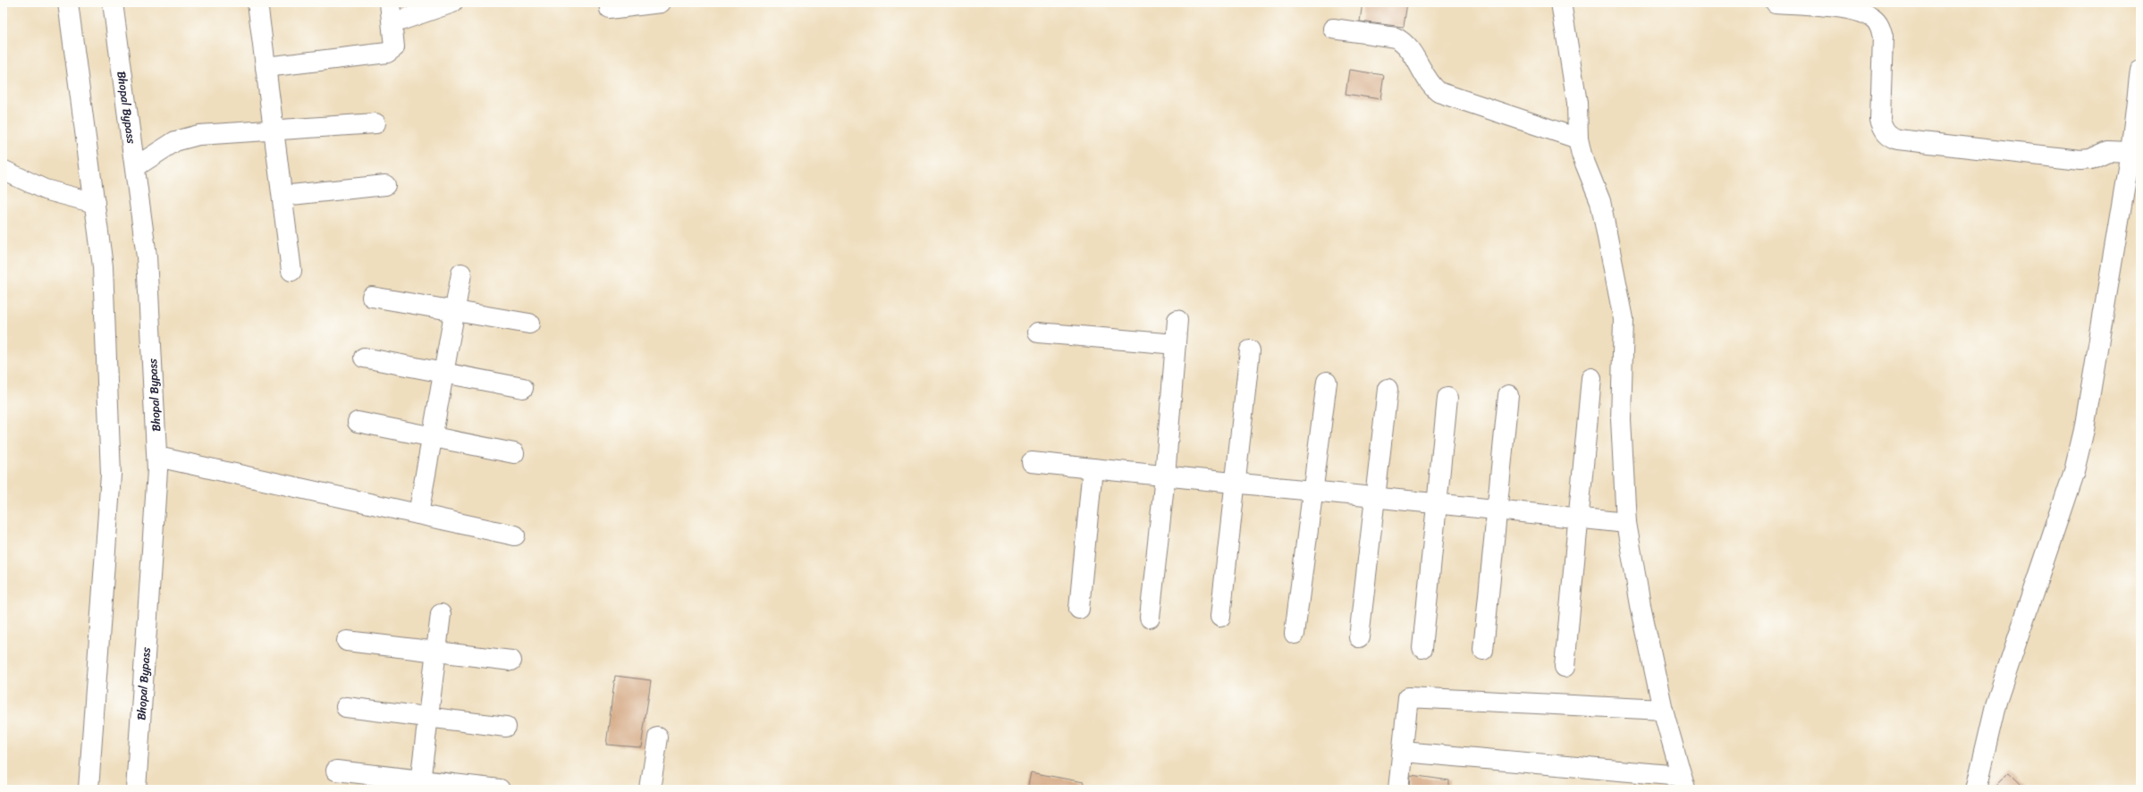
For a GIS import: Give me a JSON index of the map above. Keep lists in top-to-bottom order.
{
  "streets": {
    "main road": ["Bhopal Bypass"]
  }
}
